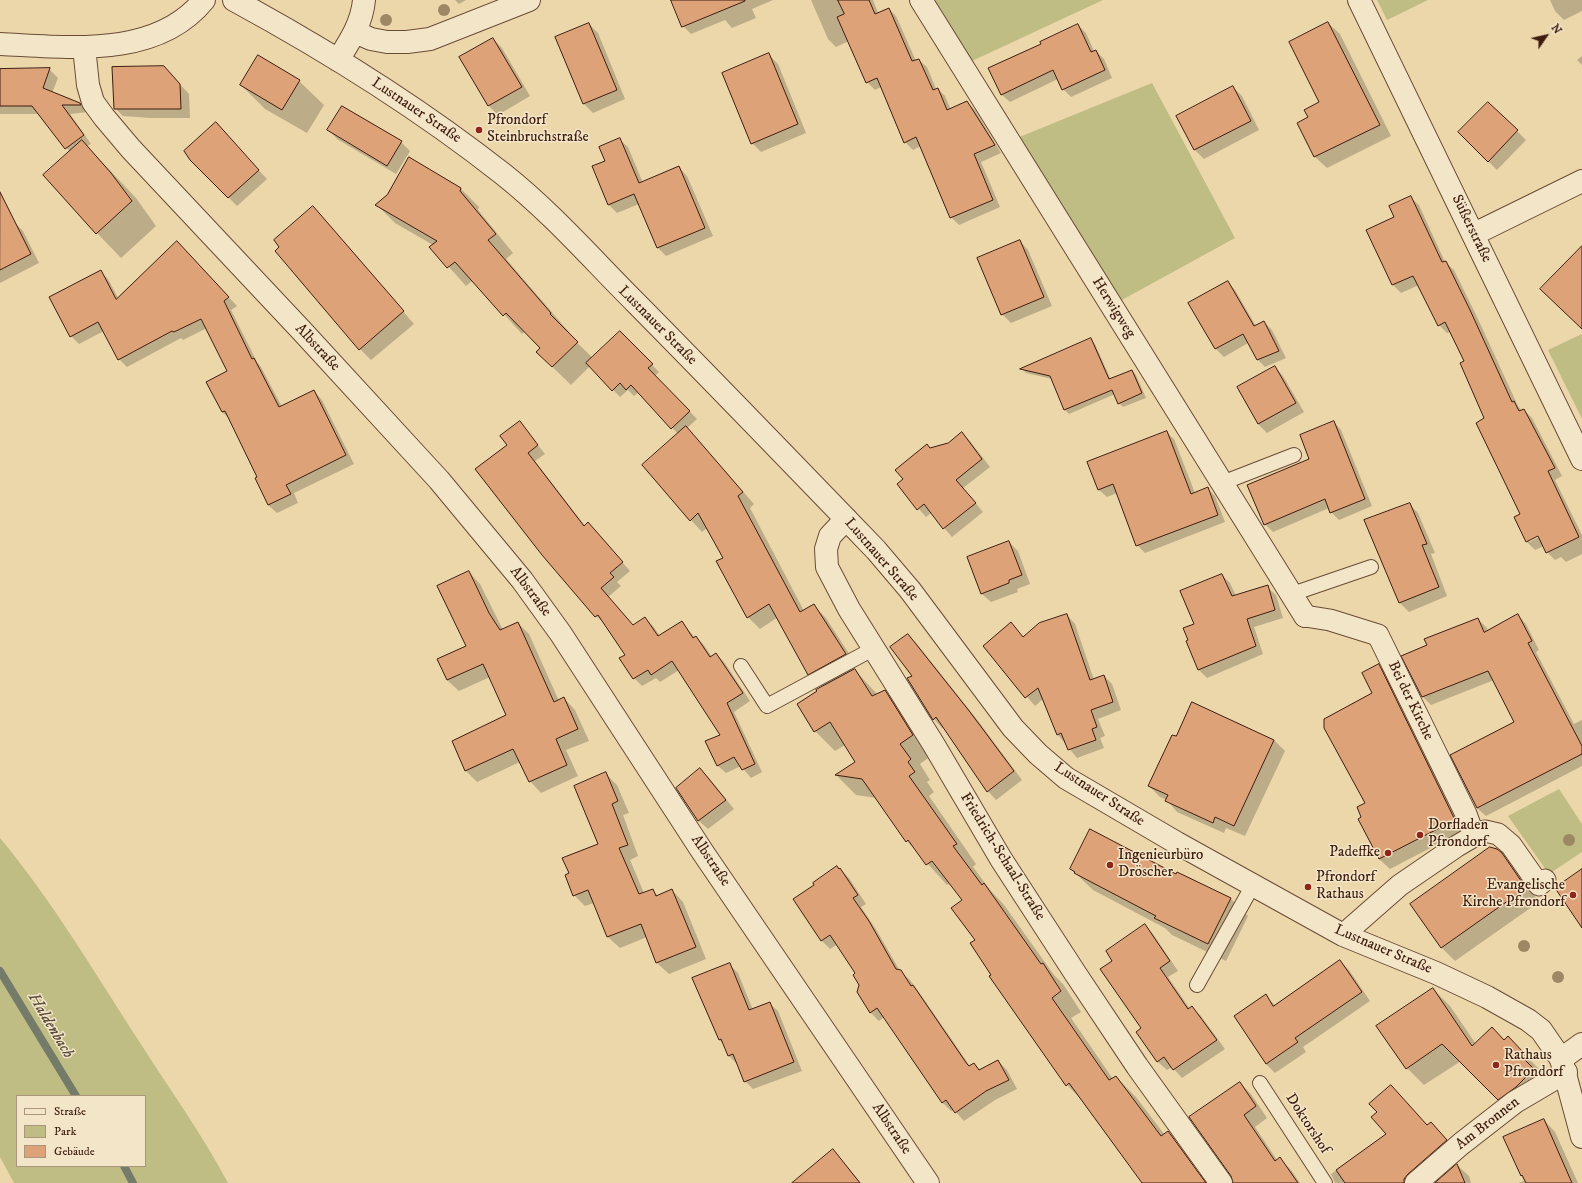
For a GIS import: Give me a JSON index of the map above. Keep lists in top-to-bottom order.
{
  "streets": {
    "street": [
      "Lustnauer Straße",
      "Süßerstraße",
      "Herwigweg",
      "Albstraße",
      "Bei der Kirche",
      "Friedrich-Schaal-Straße",
      "Am Bronnen"
    ],
    "lane": ["Doktorshof"]
  },
  "crossings": [
    ["Lustnauer Straße", "Friedrich-Schaal-Straße"],
    ["Lustnauer Straße", "Am Bronnen"],
    ["Herwigweg", "Bei der Kirche"]
  ],
  "water": ["Haldenbach"],
  "places": [
    "Pfrondorf Steinbruchstraße",
    "Dorfladen Pfrondorf",
    "Padeffke",
    "Ingenieurbüro Dröscher",
    "Pfrondorf Rathaus",
    "Evangelische Kirche Pfrondorf",
    "Rathaus Pfrondorf"
  ],
  "legend": ["Straße", "Park", "Gebäude"],
  "north": "top right"
}
